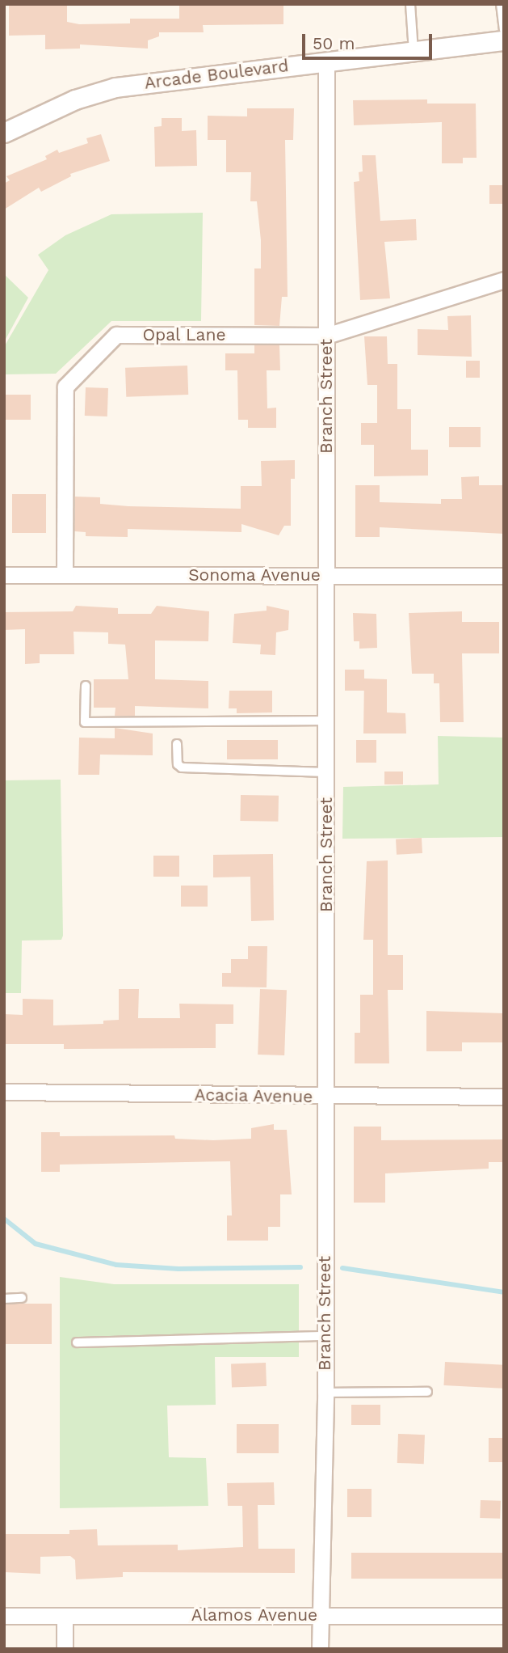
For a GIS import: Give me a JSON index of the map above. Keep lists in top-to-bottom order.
{
  "streets": {
    "street": [
      "Arcade Boulevard",
      "Opal Lane",
      "Branch Street",
      "Sonoma Avenue",
      "Acacia Avenue",
      "Alamos Avenue"
    ]
  },
  "crossings": [
    ["Arcade Boulevard", "Branch Street"],
    ["Opal Lane", "Branch Street"],
    ["Opal Lane", "Sonoma Avenue"],
    ["Branch Street", "Sonoma Avenue"],
    ["Branch Street", "Acacia Avenue"],
    ["Branch Street", "Alamos Avenue"]
  ],
  "scale_bar": "50 m"
}
